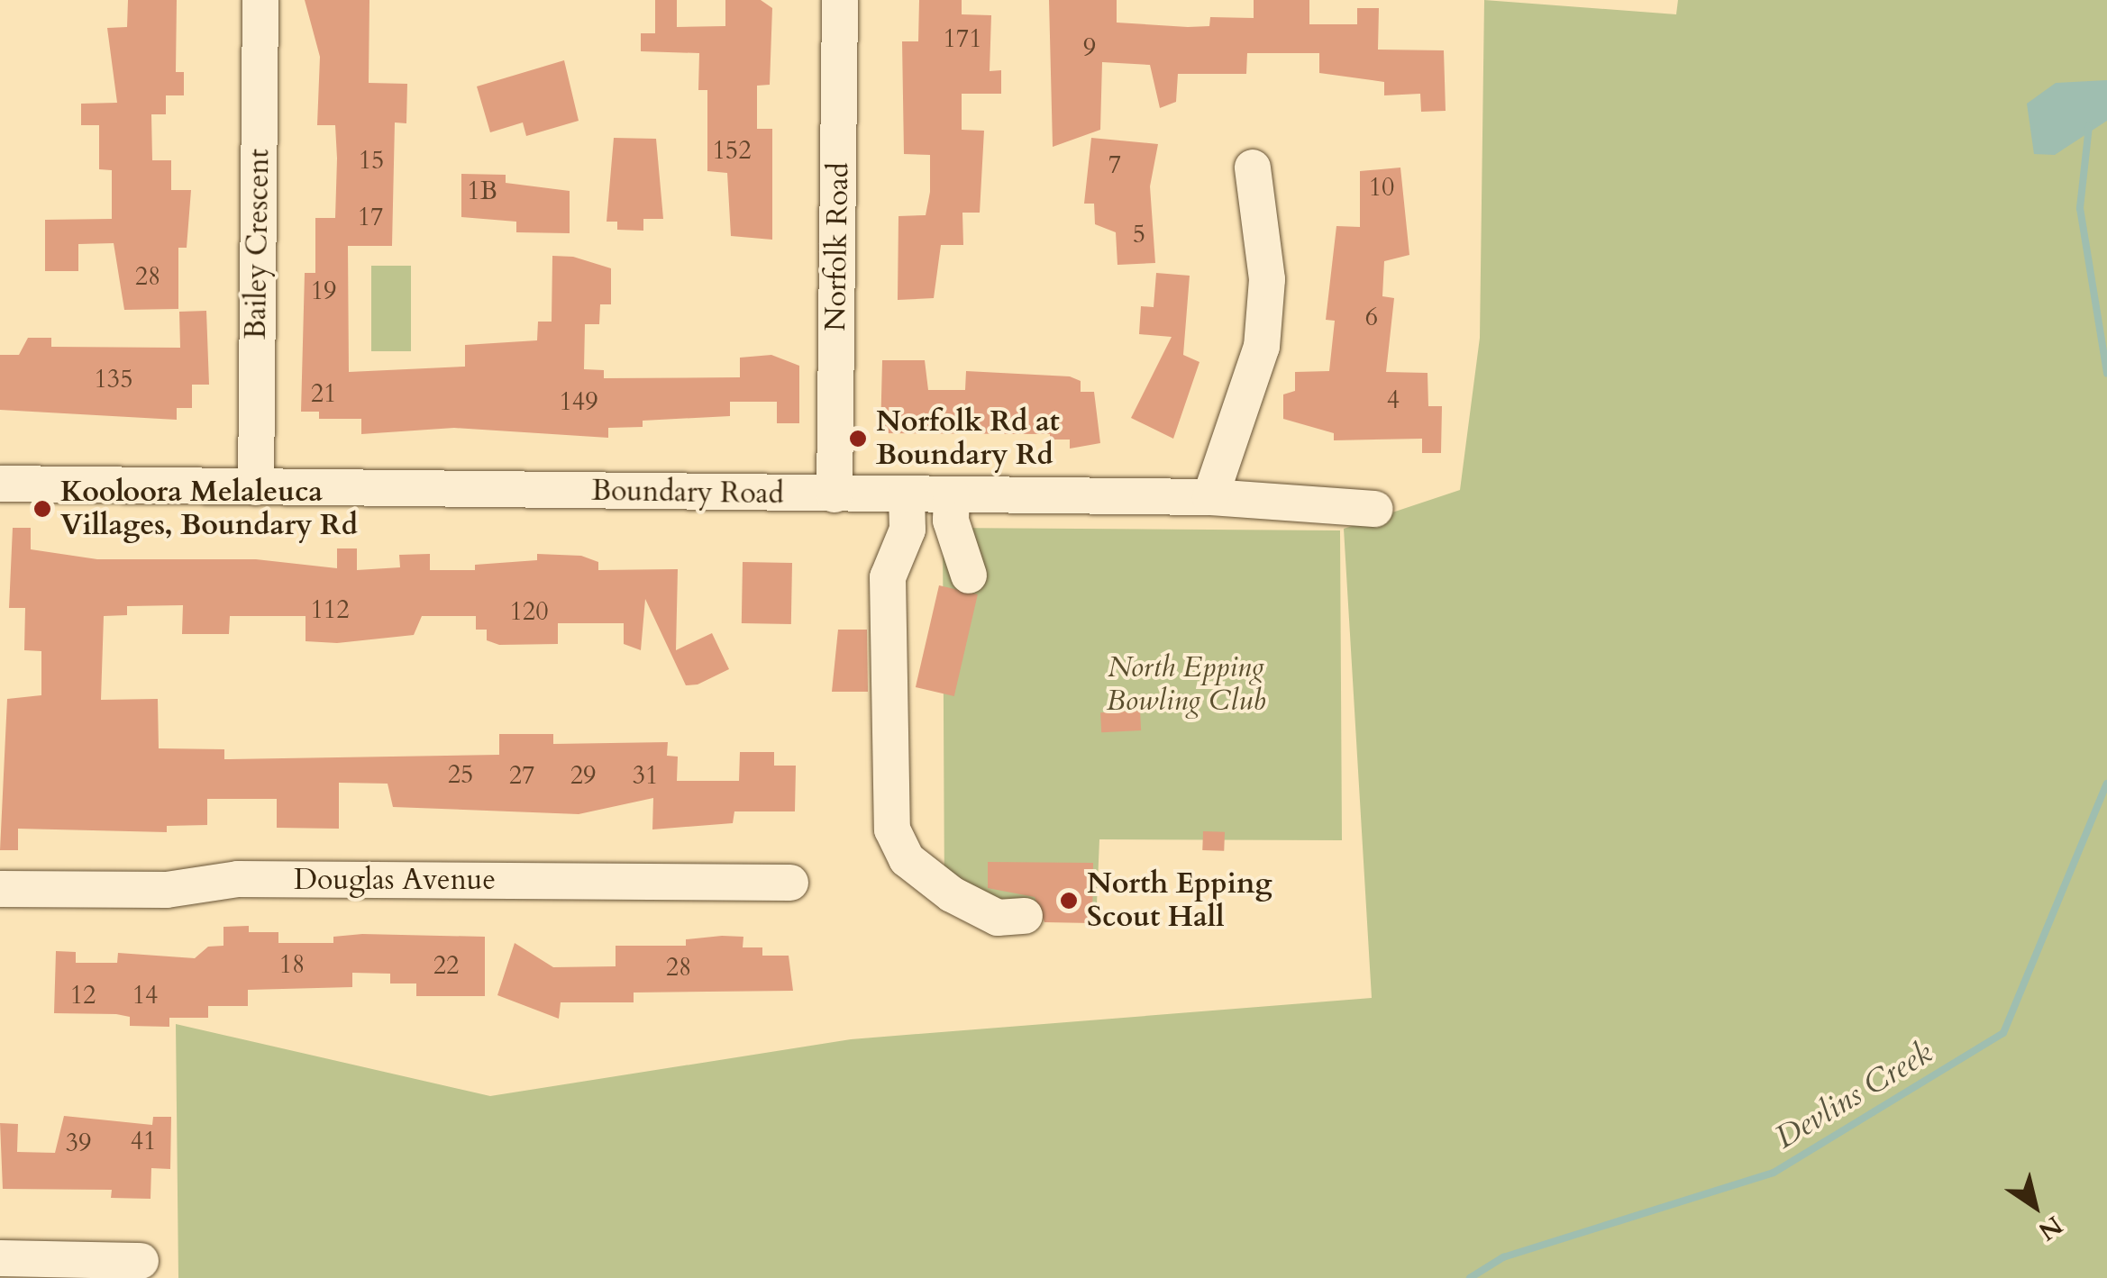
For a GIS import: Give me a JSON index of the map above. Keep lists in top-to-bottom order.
{
  "streets": {
    "street": [
      "Bailey Crescent",
      "Norfolk Road",
      "Boundary Road",
      "Douglas Avenue"
    ]
  },
  "crossings": [
    ["Bailey Crescent", "Boundary Road"],
    ["Norfolk Road", "Boundary Road"]
  ],
  "water": ["Devlins Creek"],
  "parks": ["North Epping Bowling Club"],
  "places": ["Norfolk Rd at Boundary Rd", "Kooloora Melaleuca Villages, Boundary Rd", "North Epping Scout Hall"],
  "house_numbers": [
    "171",
    "9",
    "152",
    "15",
    "7",
    "10",
    "1B",
    "17",
    "5",
    "28",
    "19",
    "6",
    "135",
    "21",
    "4",
    "149",
    "112",
    "120",
    "25",
    "27",
    "29",
    "31",
    "18",
    "22",
    "28",
    "12",
    "14",
    "41",
    "39"
  ],
  "north": "bottom right"
}
